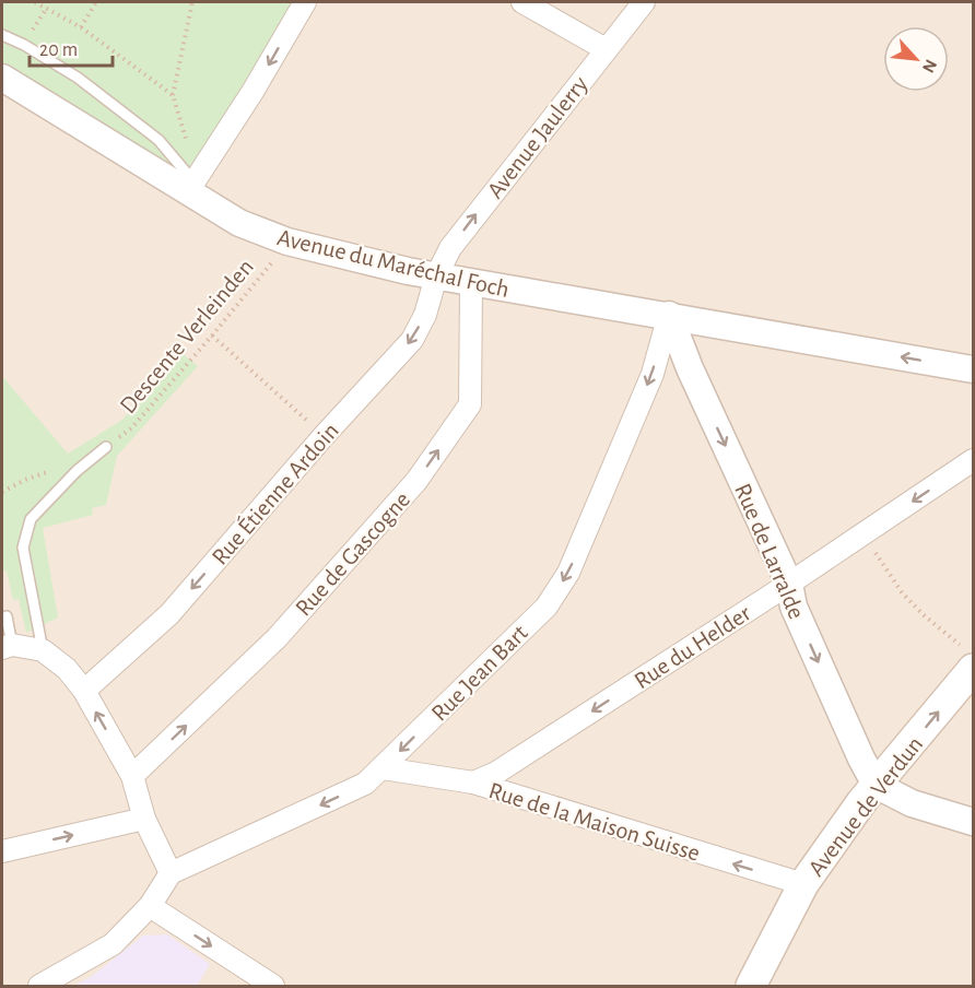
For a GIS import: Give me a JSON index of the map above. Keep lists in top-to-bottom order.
{
  "streets": {
    "main road": ["Avenue de Verdun"],
    "street": [
      "Avenue Jaulerry",
      "Avenue du Maréchal Foch",
      "Rue Étienne Ardoin",
      "Rue de Larralde",
      "Rue de Gascogne",
      "Rue du Helder",
      "Rue Jean Bart",
      "Rue de la Maison Suisse"
    ],
    "path": ["Descente Verleinden"]
  },
  "crossings": [
    ["Avenue Jaulerry", "Avenue du Maréchal Foch"],
    ["Avenue Jaulerry", "Rue Étienne Ardoin"],
    ["Avenue du Maréchal Foch", "Descente Verleinden"],
    ["Avenue du Maréchal Foch", "Rue Étienne Ardoin"],
    ["Avenue du Maréchal Foch", "Rue de Larralde"],
    ["Avenue du Maréchal Foch", "Rue de Gascogne"],
    ["Avenue du Maréchal Foch", "Rue Jean Bart"],
    ["Rue de Larralde", "Rue du Helder"],
    ["Rue de Larralde", "Rue Jean Bart"],
    ["Rue de Larralde", "Avenue de Verdun"],
    ["Rue du Helder", "Rue de la Maison Suisse"],
    ["Rue Jean Bart", "Rue de la Maison Suisse"],
    ["Avenue de Verdun", "Rue de la Maison Suisse"]
  ],
  "one_way": [
    "Avenue Jaulerry",
    "Rue Étienne Ardoin",
    "Rue de Larralde",
    "Rue de Gascogne",
    "Rue du Helder",
    "Rue Jean Bart",
    "Avenue de Verdun",
    "Rue de la Maison Suisse"
  ],
  "scale_bar": "20 m",
  "north": "bottom right"
}
